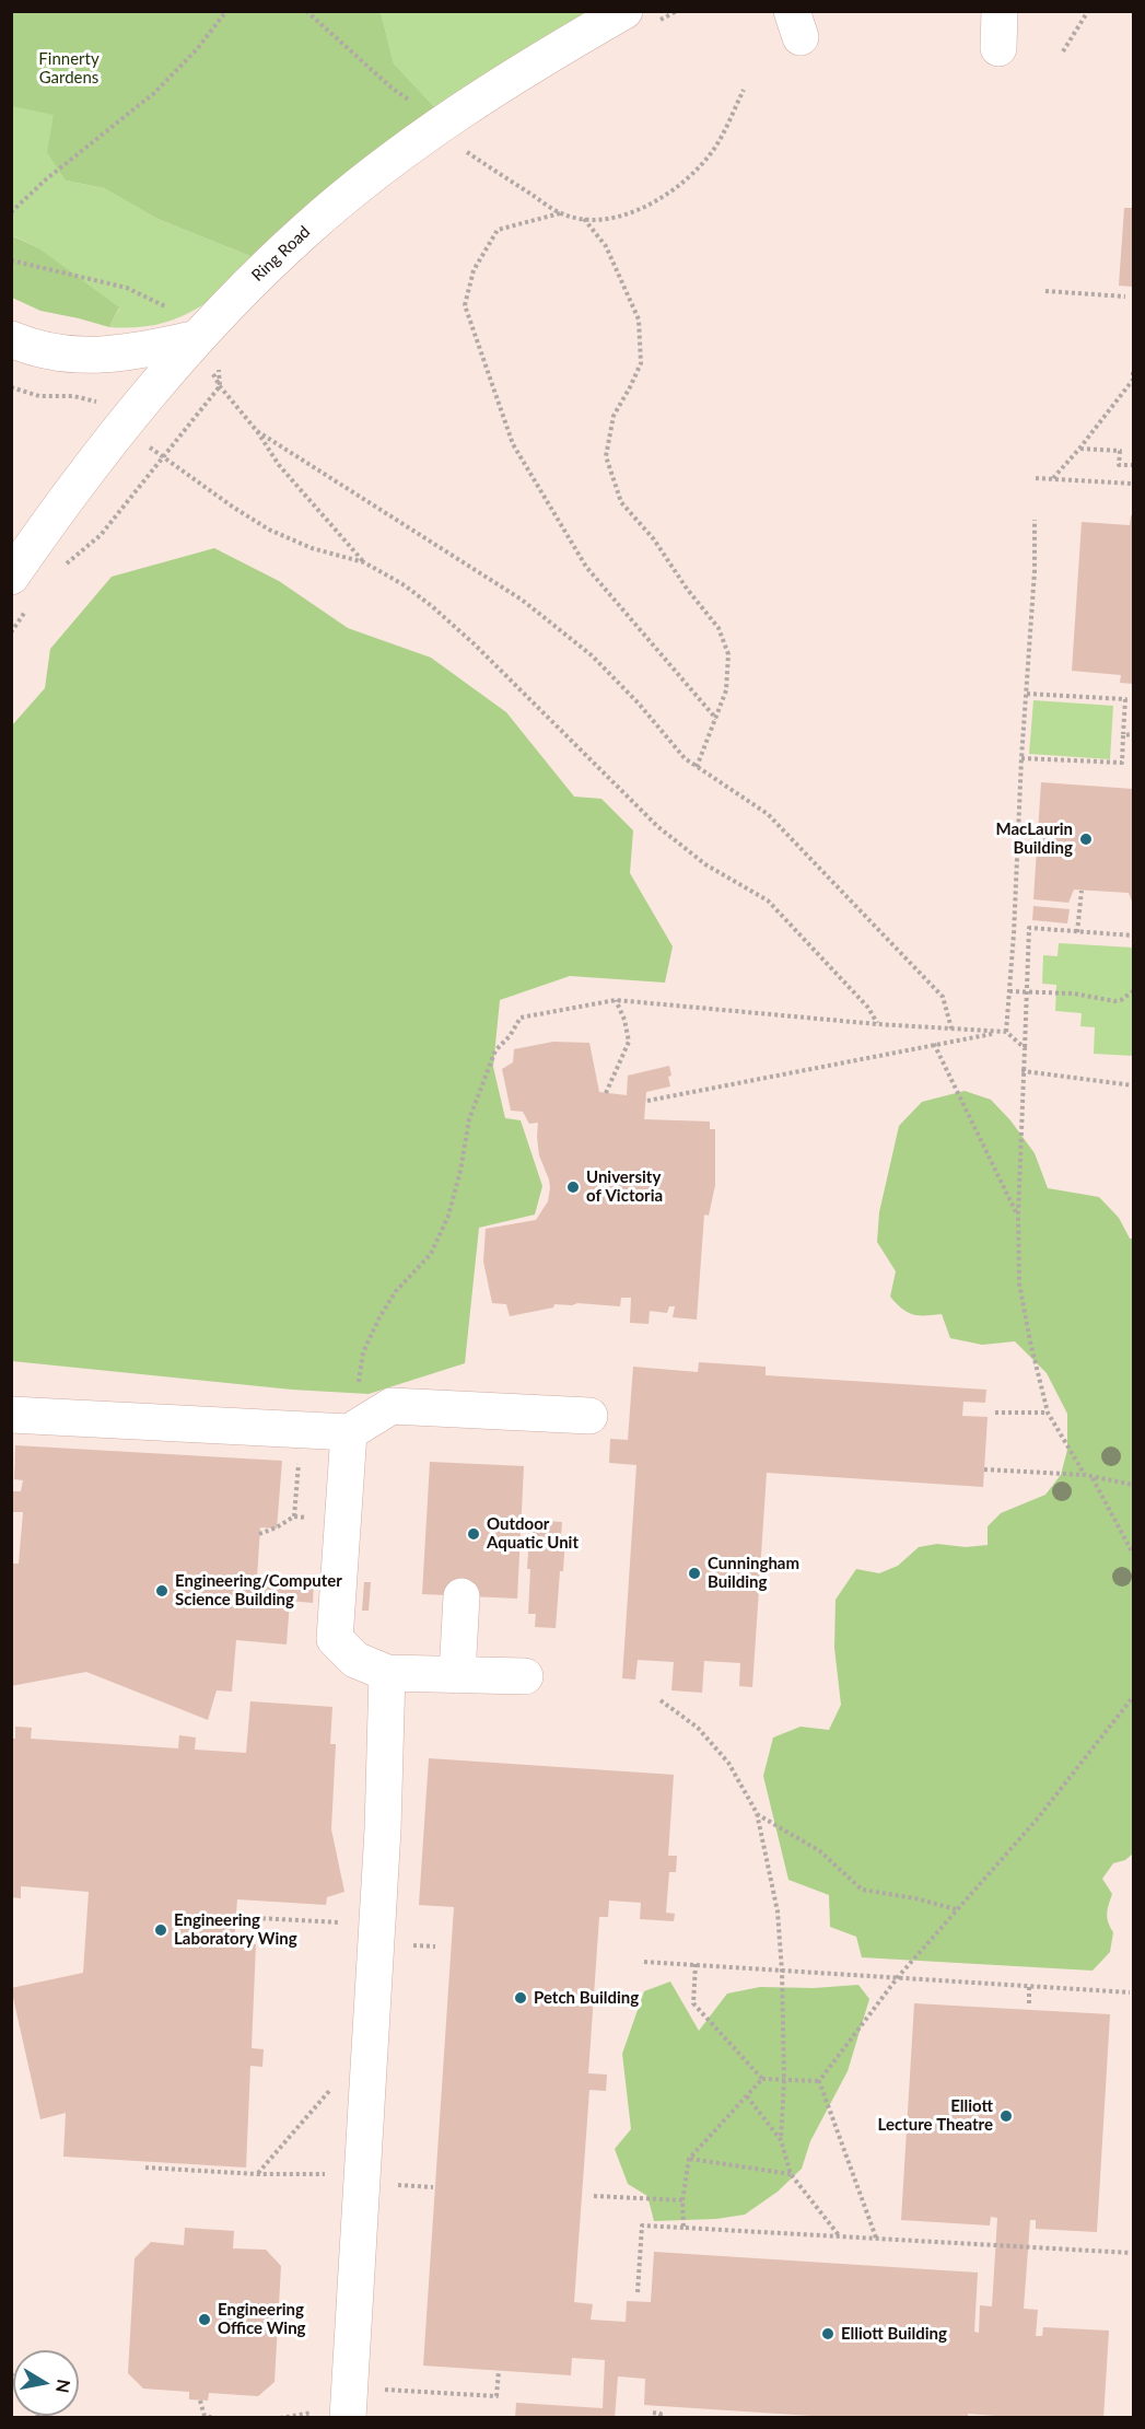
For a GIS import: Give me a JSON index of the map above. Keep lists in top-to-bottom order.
{
  "streets": {
    "street": ["Ring Road"]
  },
  "parks": ["Finnerty Gardens"],
  "places": [
    "MacLaurin Building",
    "University of Victoria",
    "Outdoor Aquatic Unit",
    "Cunningham Building",
    "Engineering/Computer Science Building",
    "Engineering Laboratory Wing",
    "Petch Building",
    "Elliott Lecture Theatre",
    "Engineering Office Wing",
    "Elliott Building"
  ],
  "north": "right"
}
